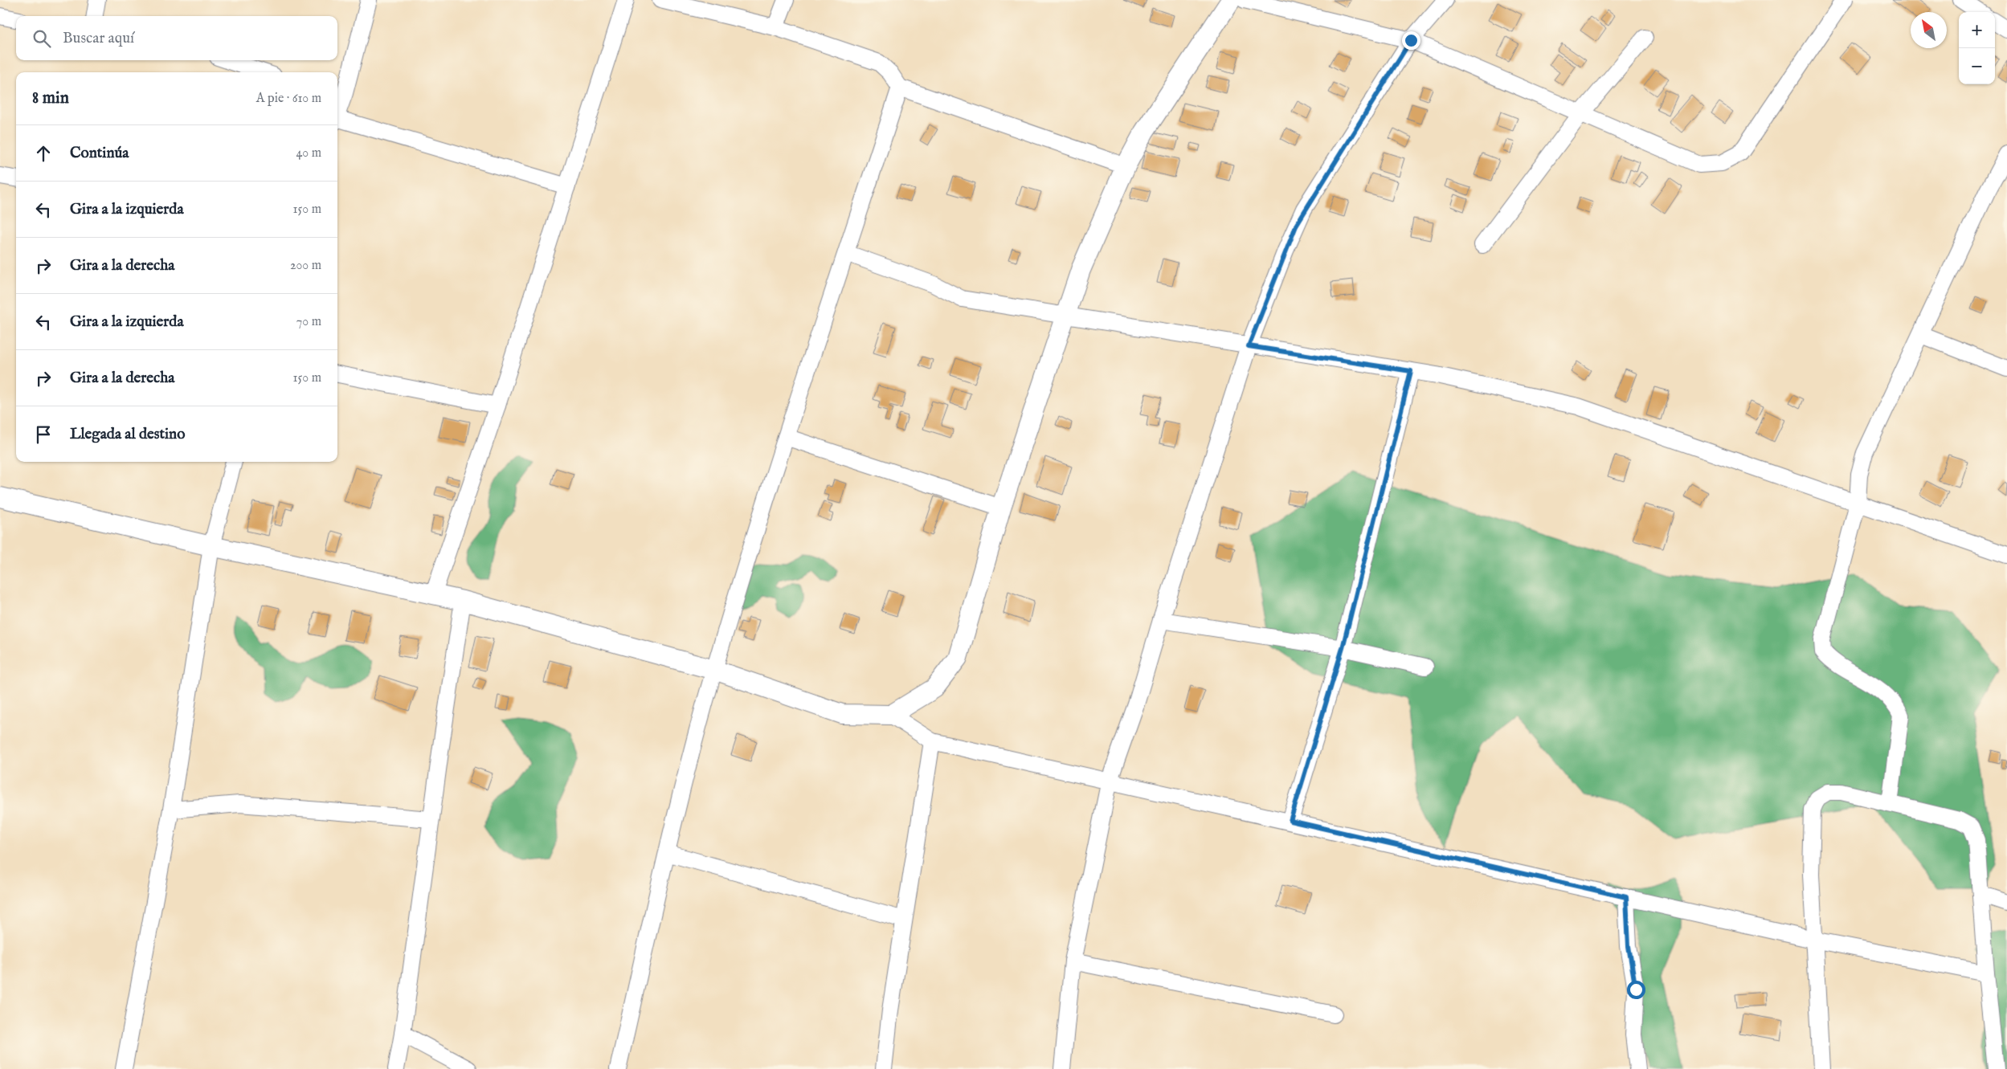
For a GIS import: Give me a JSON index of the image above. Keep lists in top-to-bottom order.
{
  "north": "top left",
  "page": {
    "map_buttons": ["+", "−"],
    "search": "Buscar aquí",
    "heading": ["8 min", "A pie · 610 m"],
    "list": [
      ["Continúa", "40 m"],
      ["Gira a la izquierda", "150 m"],
      ["Gira a la derecha", "200 m"],
      ["Gira a la izquierda", "70 m"],
      ["Gira a la derecha", "150 m"],
      "Llegada al destino"
    ]
  }
}
